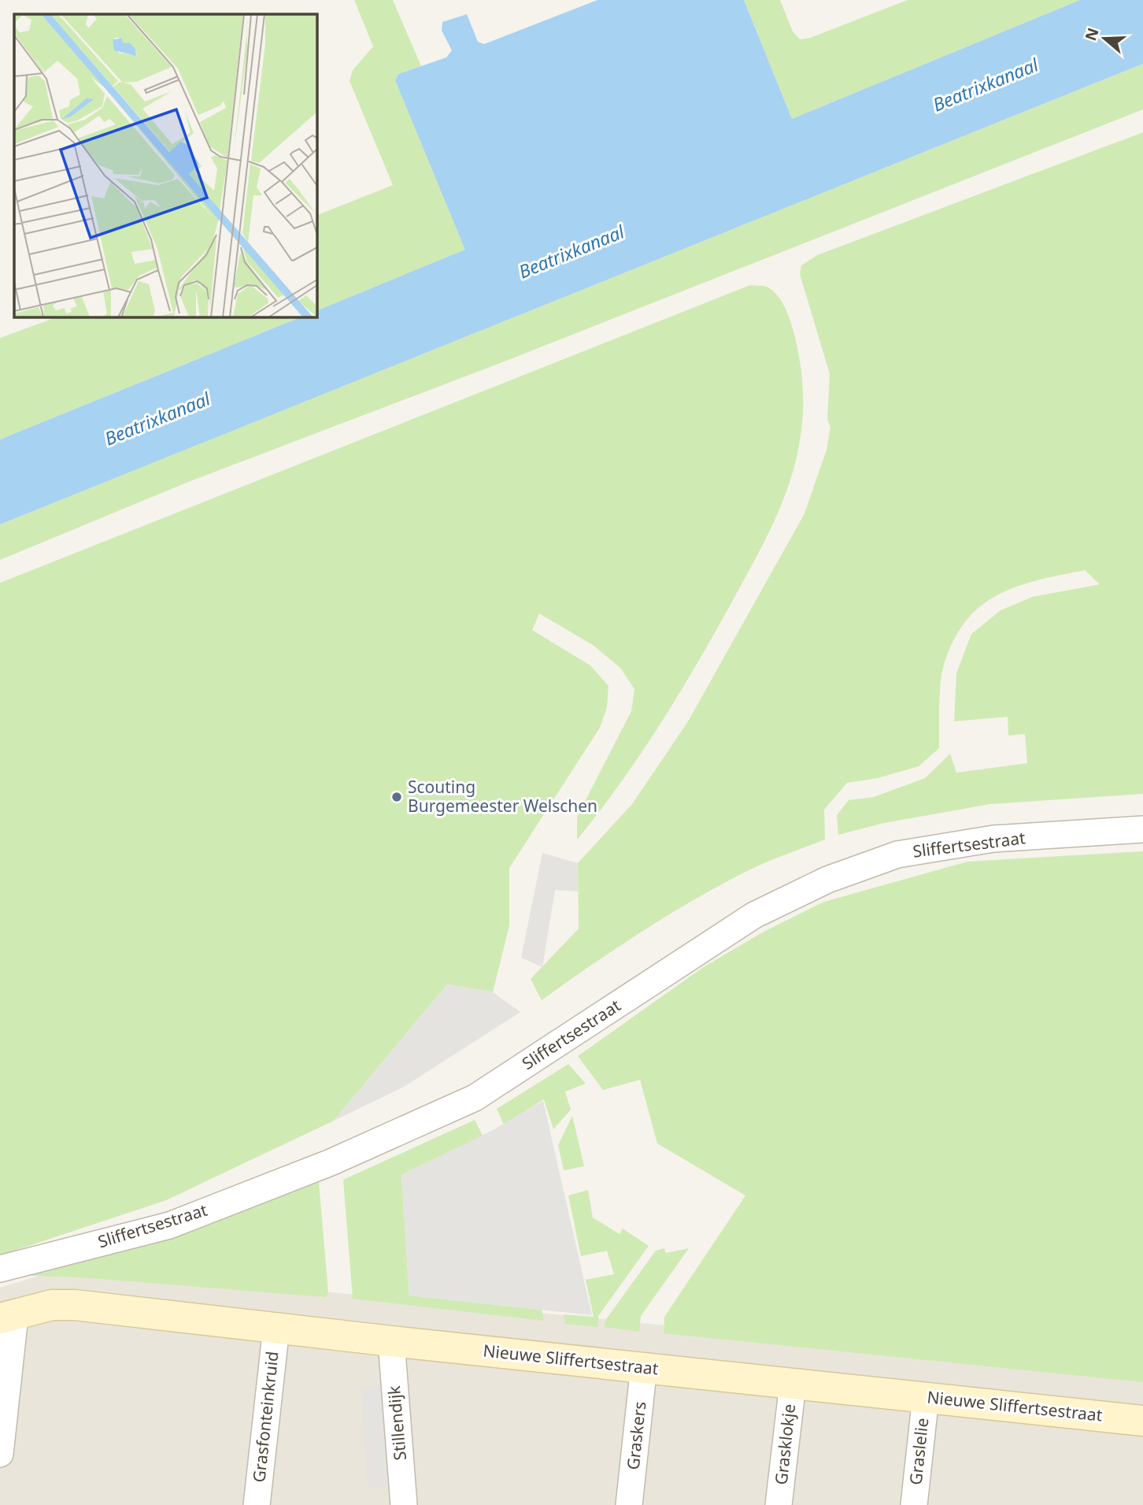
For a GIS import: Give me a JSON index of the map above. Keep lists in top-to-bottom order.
{
  "streets": {
    "street": [
      "Sliffertsestraat",
      "Nieuwe Sliffertsestraat",
      "Grasfonteinkruid",
      "Stillendijk",
      "Graskers",
      "Grasklokje",
      "Graslelie"
    ]
  },
  "crossings": [
    ["Nieuwe Sliffertsestraat", "Grasfonteinkruid"],
    ["Nieuwe Sliffertsestraat", "Stillendijk"],
    ["Nieuwe Sliffertsestraat", "Graskers"],
    ["Nieuwe Sliffertsestraat", "Grasklokje"],
    ["Nieuwe Sliffertsestraat", "Graslelie"]
  ],
  "water": ["Beatrixkanaal"],
  "places": ["Scouting Burgemeester Welschen"],
  "north": "left"
}
